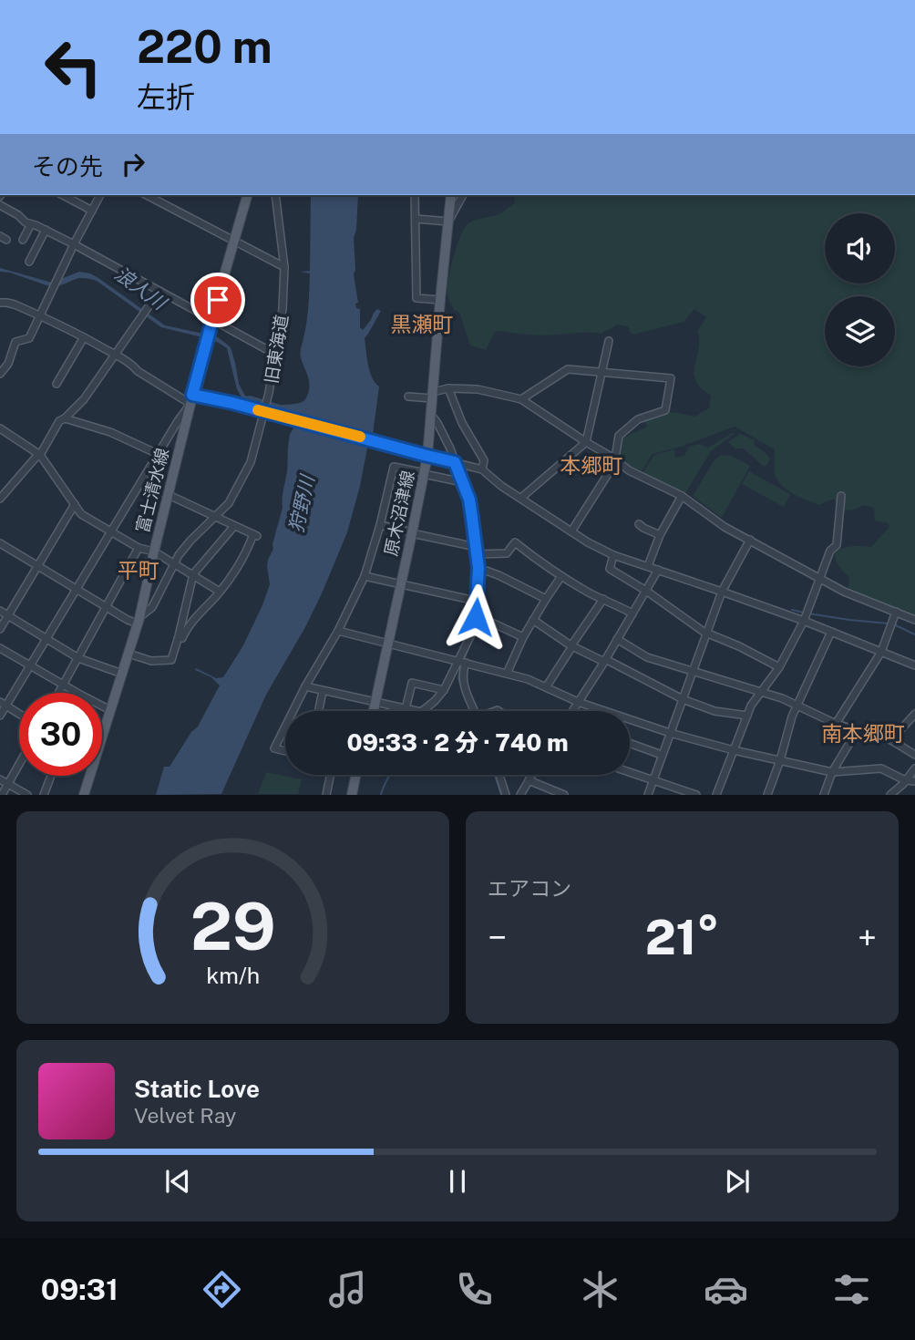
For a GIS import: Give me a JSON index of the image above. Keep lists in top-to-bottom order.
{
  "streets": {
    "main road": ["富士清水線", "原木沼津線"],
    "street": ["旧東海道"]
  },
  "crossings": [
    ["旧東海道", "富士清水線"]
  ],
  "districts": [
    "黒瀬町",
    "本郷町",
    "平町",
    "南本郷町"
  ],
  "water": ["浪人川", "狩野川"],
  "page": {
    "turn": ["220 m", "左折"],
    "then": "その先",
    "limit": "30",
    "trip": "09:33 · 2 分 · 740 m",
    "tile": "エアコン",
    "heat": ["−", "21°", "+"],
    "song": ["Static Love", "Velvet Ray"],
    "tabs": "09:31",
    "gauge": ["29", "km/h"]
  }
}
